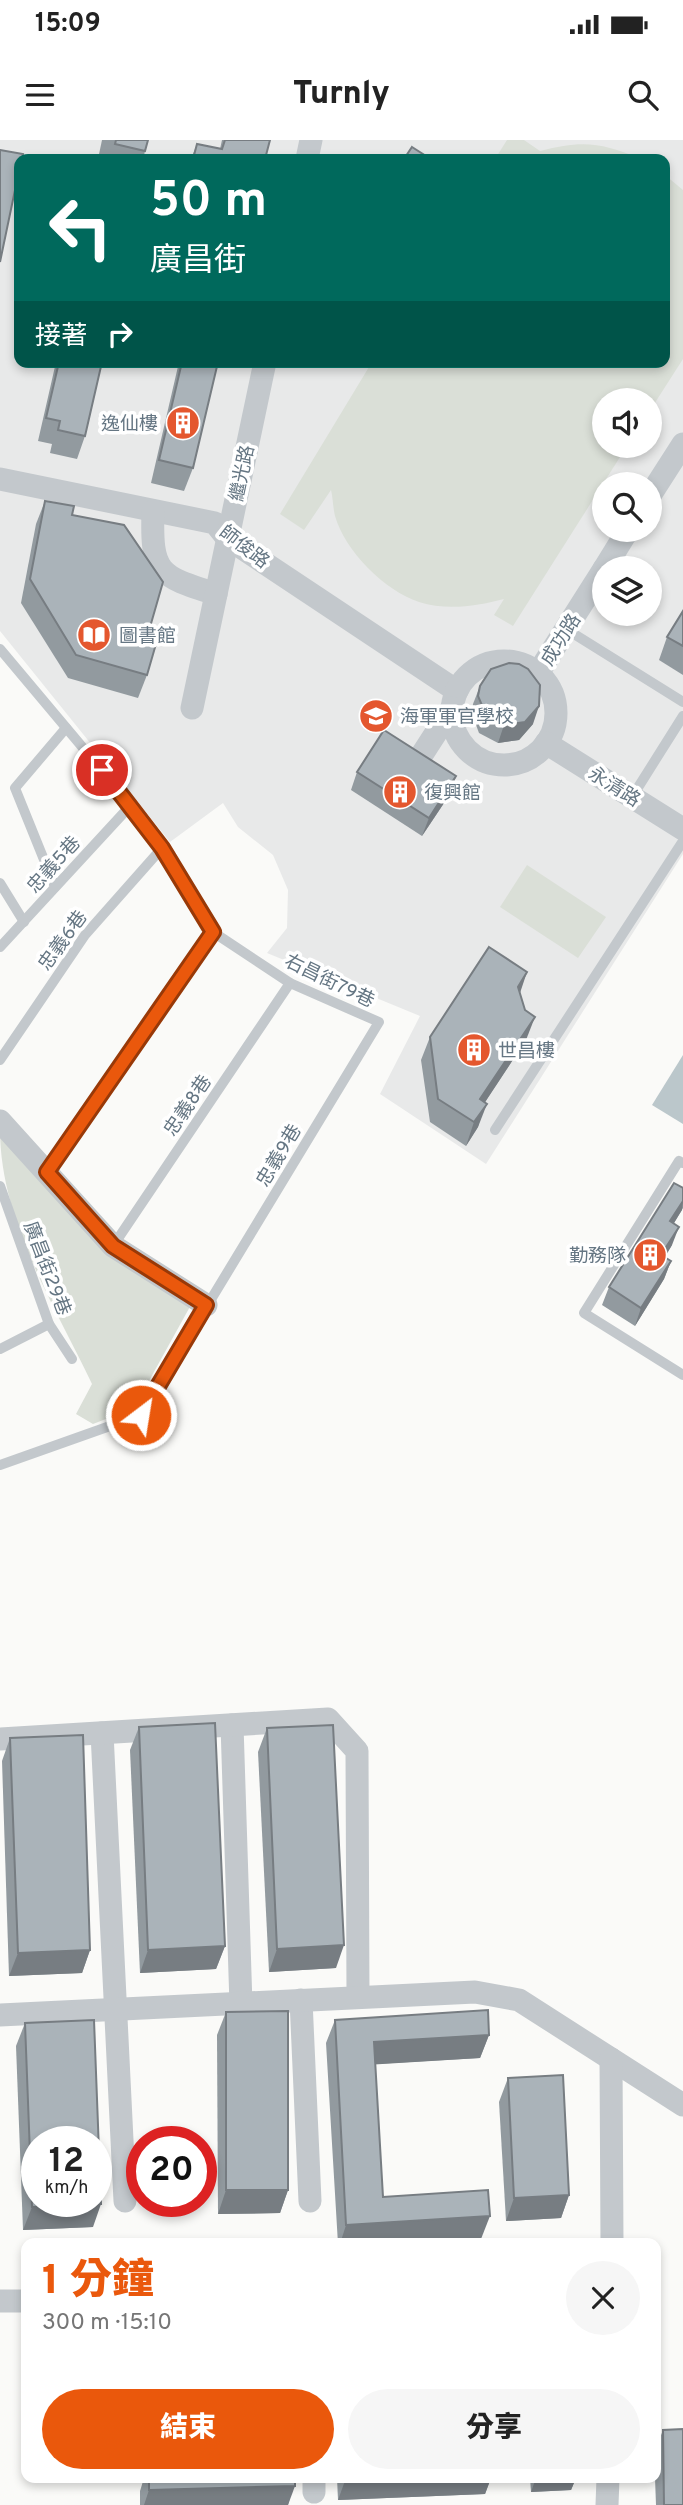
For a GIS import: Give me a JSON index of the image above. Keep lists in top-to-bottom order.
{
  "streets": {
    "street": [
      "繼光路",
      "師俊路",
      "成功路",
      "永清路"
    ],
    "lane": [
      "忠義5巷",
      "忠義6巷",
      "右昌街79巷",
      "忠義8巷",
      "忠義9巷",
      "廣昌街29巷"
    ]
  },
  "crossings": [
    ["繼光路", "師俊路"],
    ["師俊路", "成功路"],
    ["師俊路", "永清路"],
    ["成功路", "永清路"],
    ["忠義5巷", "右昌街79巷"],
    ["忠義6巷", "右昌街79巷"],
    ["右昌街79巷", "忠義8巷"],
    ["右昌街79巷", "忠義9巷"]
  ],
  "places": {
    "building": [
      "逸仙樓",
      "復興館",
      "世昌樓",
      "勤務隊"
    ],
    "library": ["圖書館"],
    "school or university": ["海軍軍官學校"]
  },
  "page": {
    "status": "15:09",
    "header": "Turnly",
    "turn": ["50 m", "廣昌街"],
    "then": "接著",
    "speed": "12 km/h",
    "limit": "20",
    "heading": ["1 分鐘", "300 m · 15:10"],
    "buttons": ["結束", "分享"]
  }
}
